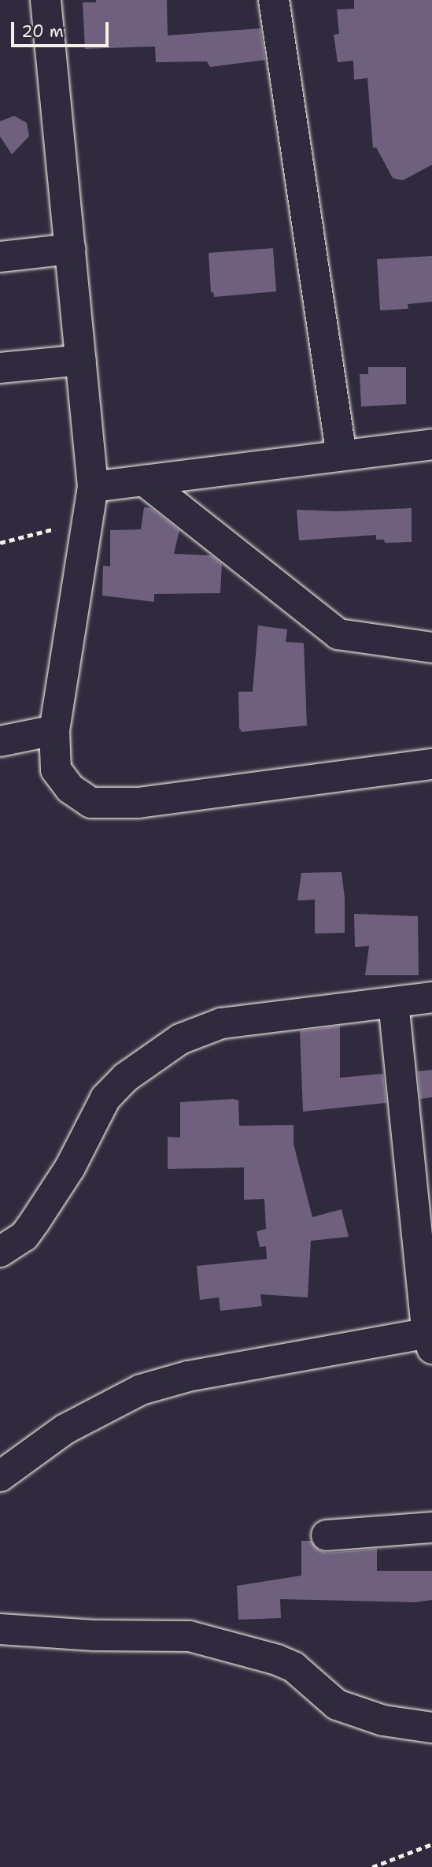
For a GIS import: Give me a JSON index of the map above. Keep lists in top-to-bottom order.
{
  "scale_bar": "20 m"
}
